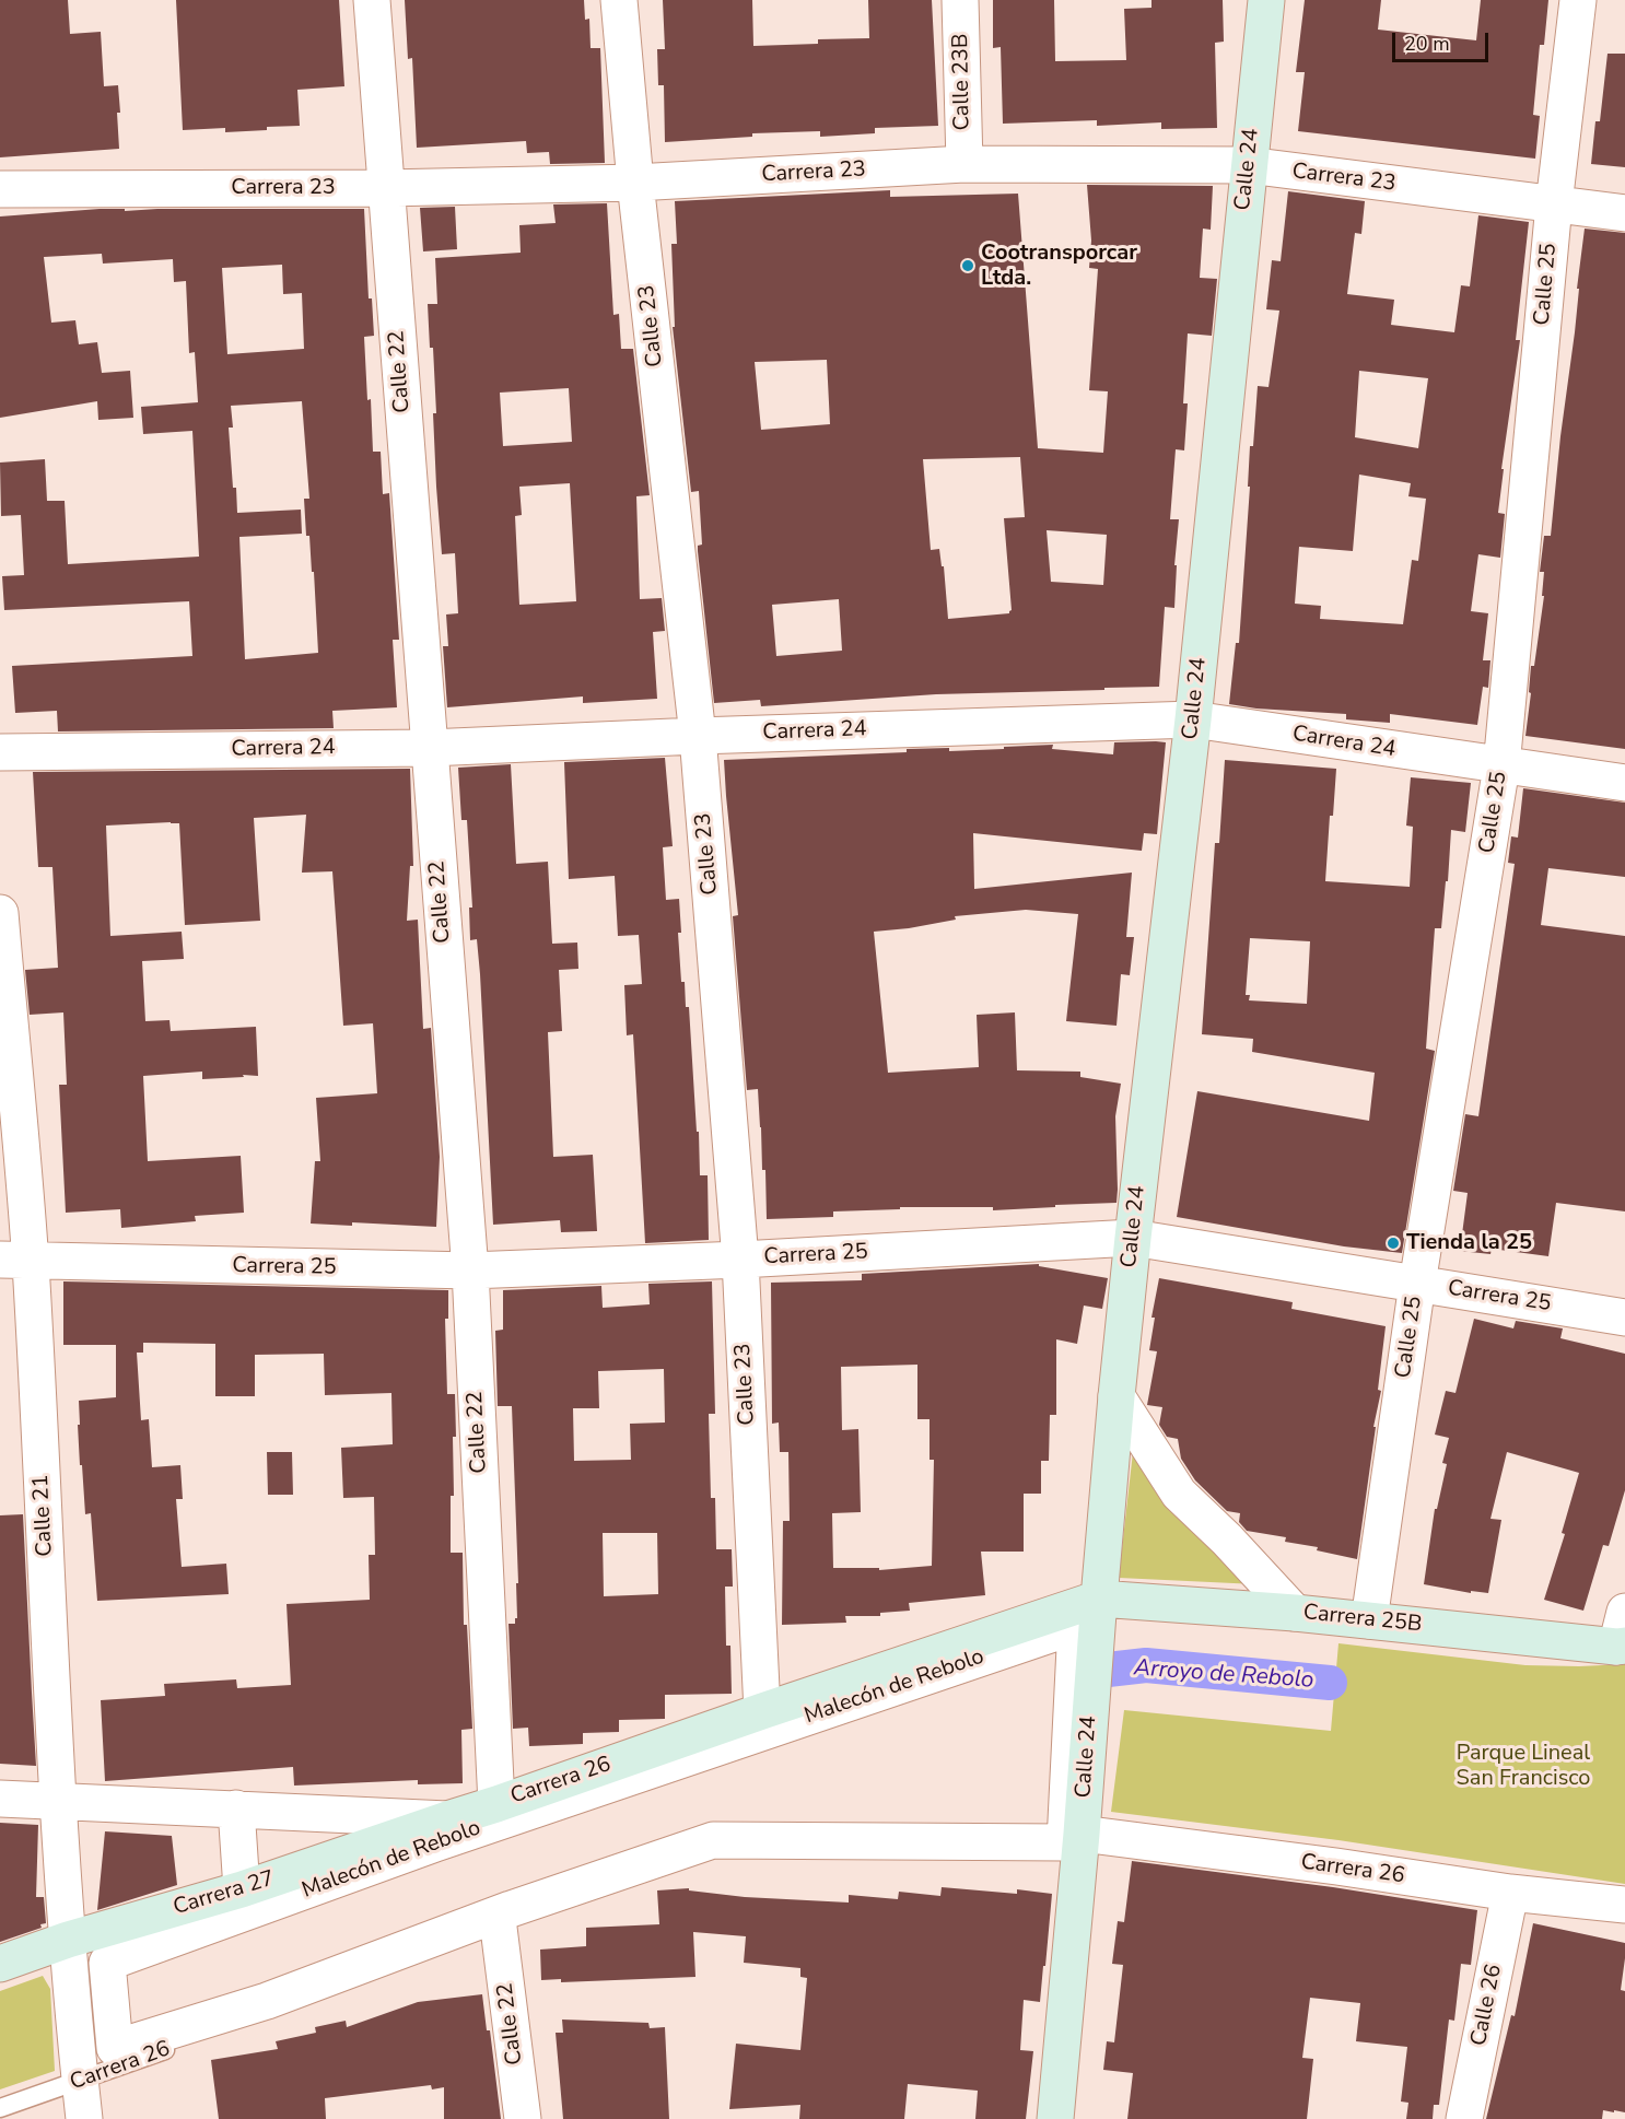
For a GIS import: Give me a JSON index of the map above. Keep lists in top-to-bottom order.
{
  "streets": {
    "street": [
      "Calle 23B",
      "Calle 24",
      "Carrera 23",
      "Calle 25",
      "Calle 23",
      "Calle 22",
      "Carrera 24",
      "Carrera 25",
      "Calle 21",
      "Carrera 25B",
      "Malecón de Rebolo",
      "Carrera 26",
      "Carrera 27",
      "Calle 26"
    ]
  },
  "crossings": [
    ["Calle 23B", "Carrera 23"],
    ["Calle 24", "Carrera 23"],
    ["Calle 24", "Carrera 24"],
    ["Calle 24", "Carrera 25"],
    ["Calle 24", "Carrera 25B"],
    ["Calle 24", "Malecón de Rebolo"],
    ["Calle 24", "Carrera 26"],
    ["Carrera 23", "Calle 25"],
    ["Carrera 23", "Calle 23"],
    ["Carrera 23", "Calle 22"],
    ["Calle 25", "Carrera 24"],
    ["Calle 25", "Carrera 25"],
    ["Calle 25", "Carrera 25B"],
    ["Calle 23", "Carrera 24"],
    ["Calle 23", "Carrera 25"],
    ["Calle 23", "Carrera 26"],
    ["Calle 22", "Carrera 24"],
    ["Calle 22", "Carrera 25"],
    ["Calle 22", "Carrera 26"],
    ["Carrera 25", "Calle 21"],
    ["Calle 21", "Carrera 26"],
    ["Calle 21", "Carrera 27"],
    ["Carrera 25B", "Carrera 26"],
    ["Malecón de Rebolo", "Carrera 26"],
    ["Carrera 26", "Carrera 27"],
    ["Carrera 26", "Calle 26"]
  ],
  "water": ["Arroyo de Rebolo"],
  "parks": ["Parque Lineal San Francisco"],
  "places": ["Cootransporcar Ltda.", "Tienda la 25"],
  "scale_bar": "20 m"
}
